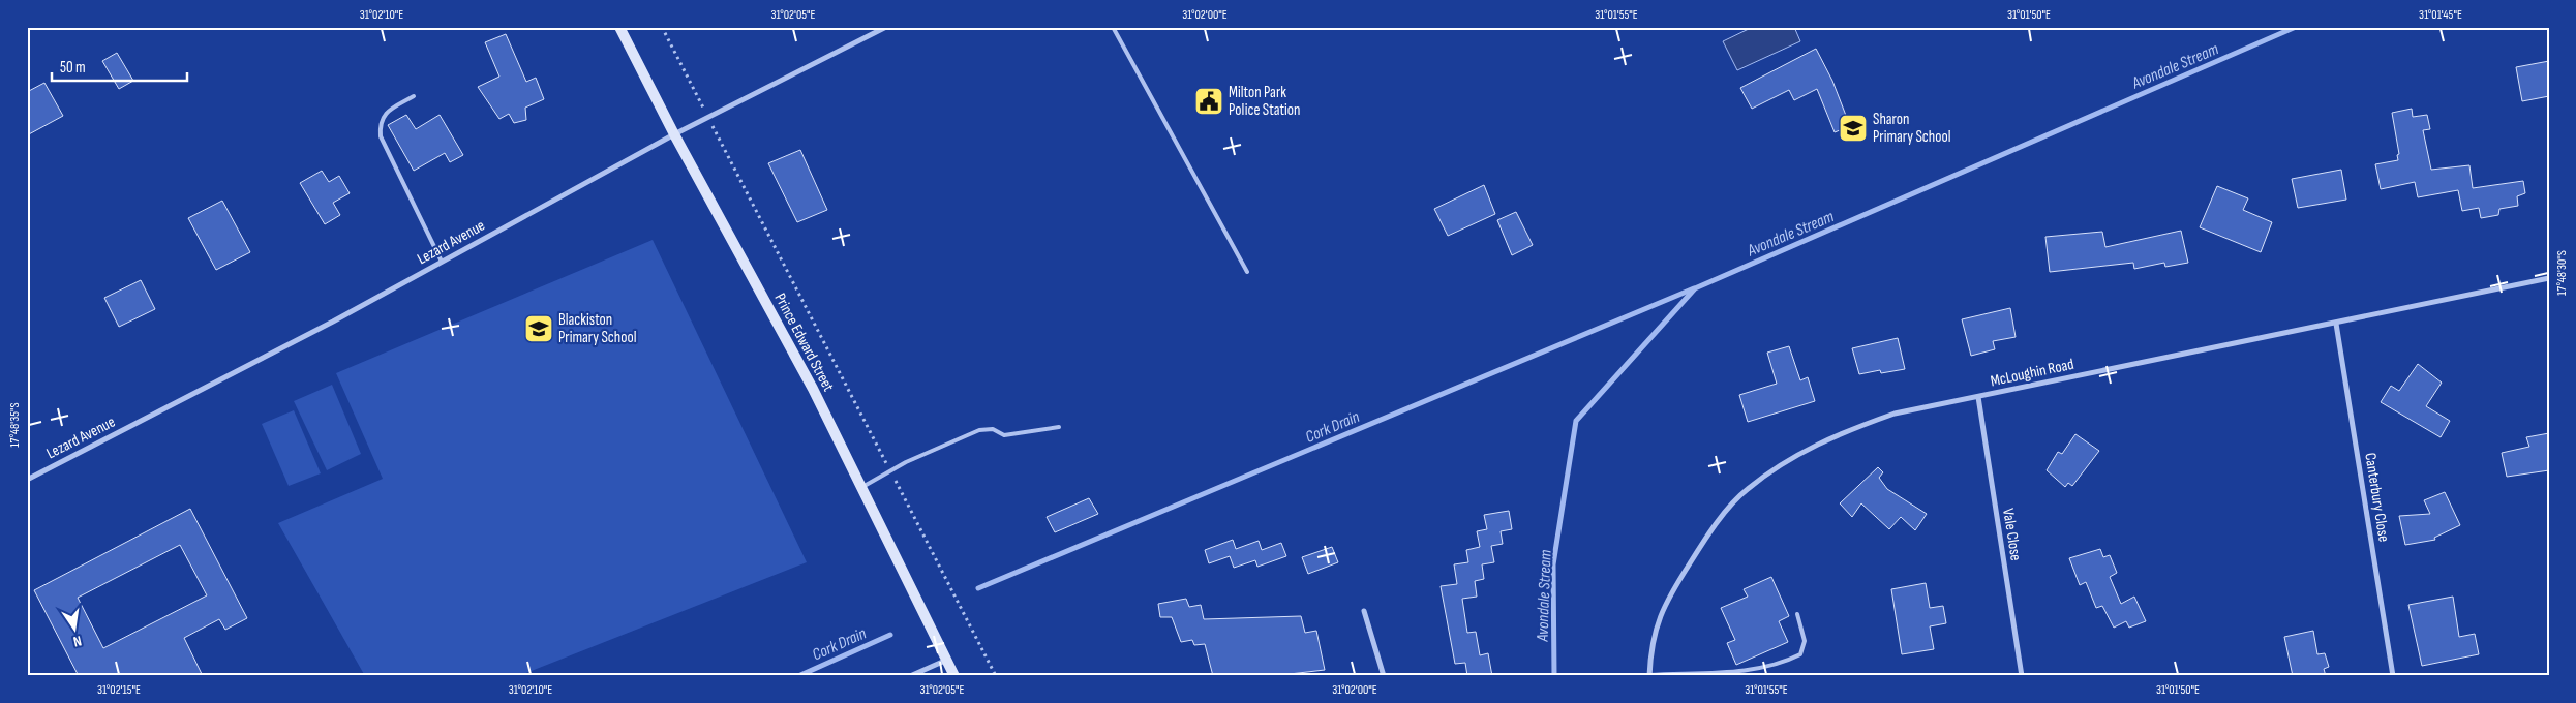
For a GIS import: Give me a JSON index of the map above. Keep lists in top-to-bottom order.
{
  "streets": {
    "main road": ["Prince Edward Street"],
    "street": [
      "Lezard Avenue",
      "McLoughin Road",
      "Canterbury Close",
      "Vale Close"
    ]
  },
  "crossings": [
    ["Lezard Avenue", "Prince Edward Street"],
    ["McLoughin Road", "Canterbury Close"],
    ["McLoughin Road", "Vale Close"]
  ],
  "water": ["Avondale Stream", "Cork Drain"],
  "places": {
    "public building": ["Milton Park Police Station"],
    "school or university": ["Sharon Primary School", "Blackiston Primary School"]
  },
  "scale_bar": "50 m",
  "north": "bottom",
  "coordinates": [
    "31°02'10\"E",
    "31°02'05\"E",
    "31°02'00\"E",
    "31°01'55\"E",
    "31°01'50\"E",
    "31°01'45\"E",
    "17°48'30\"S",
    "17°48'35\"S",
    "31°02'15\"E"
  ]
}
